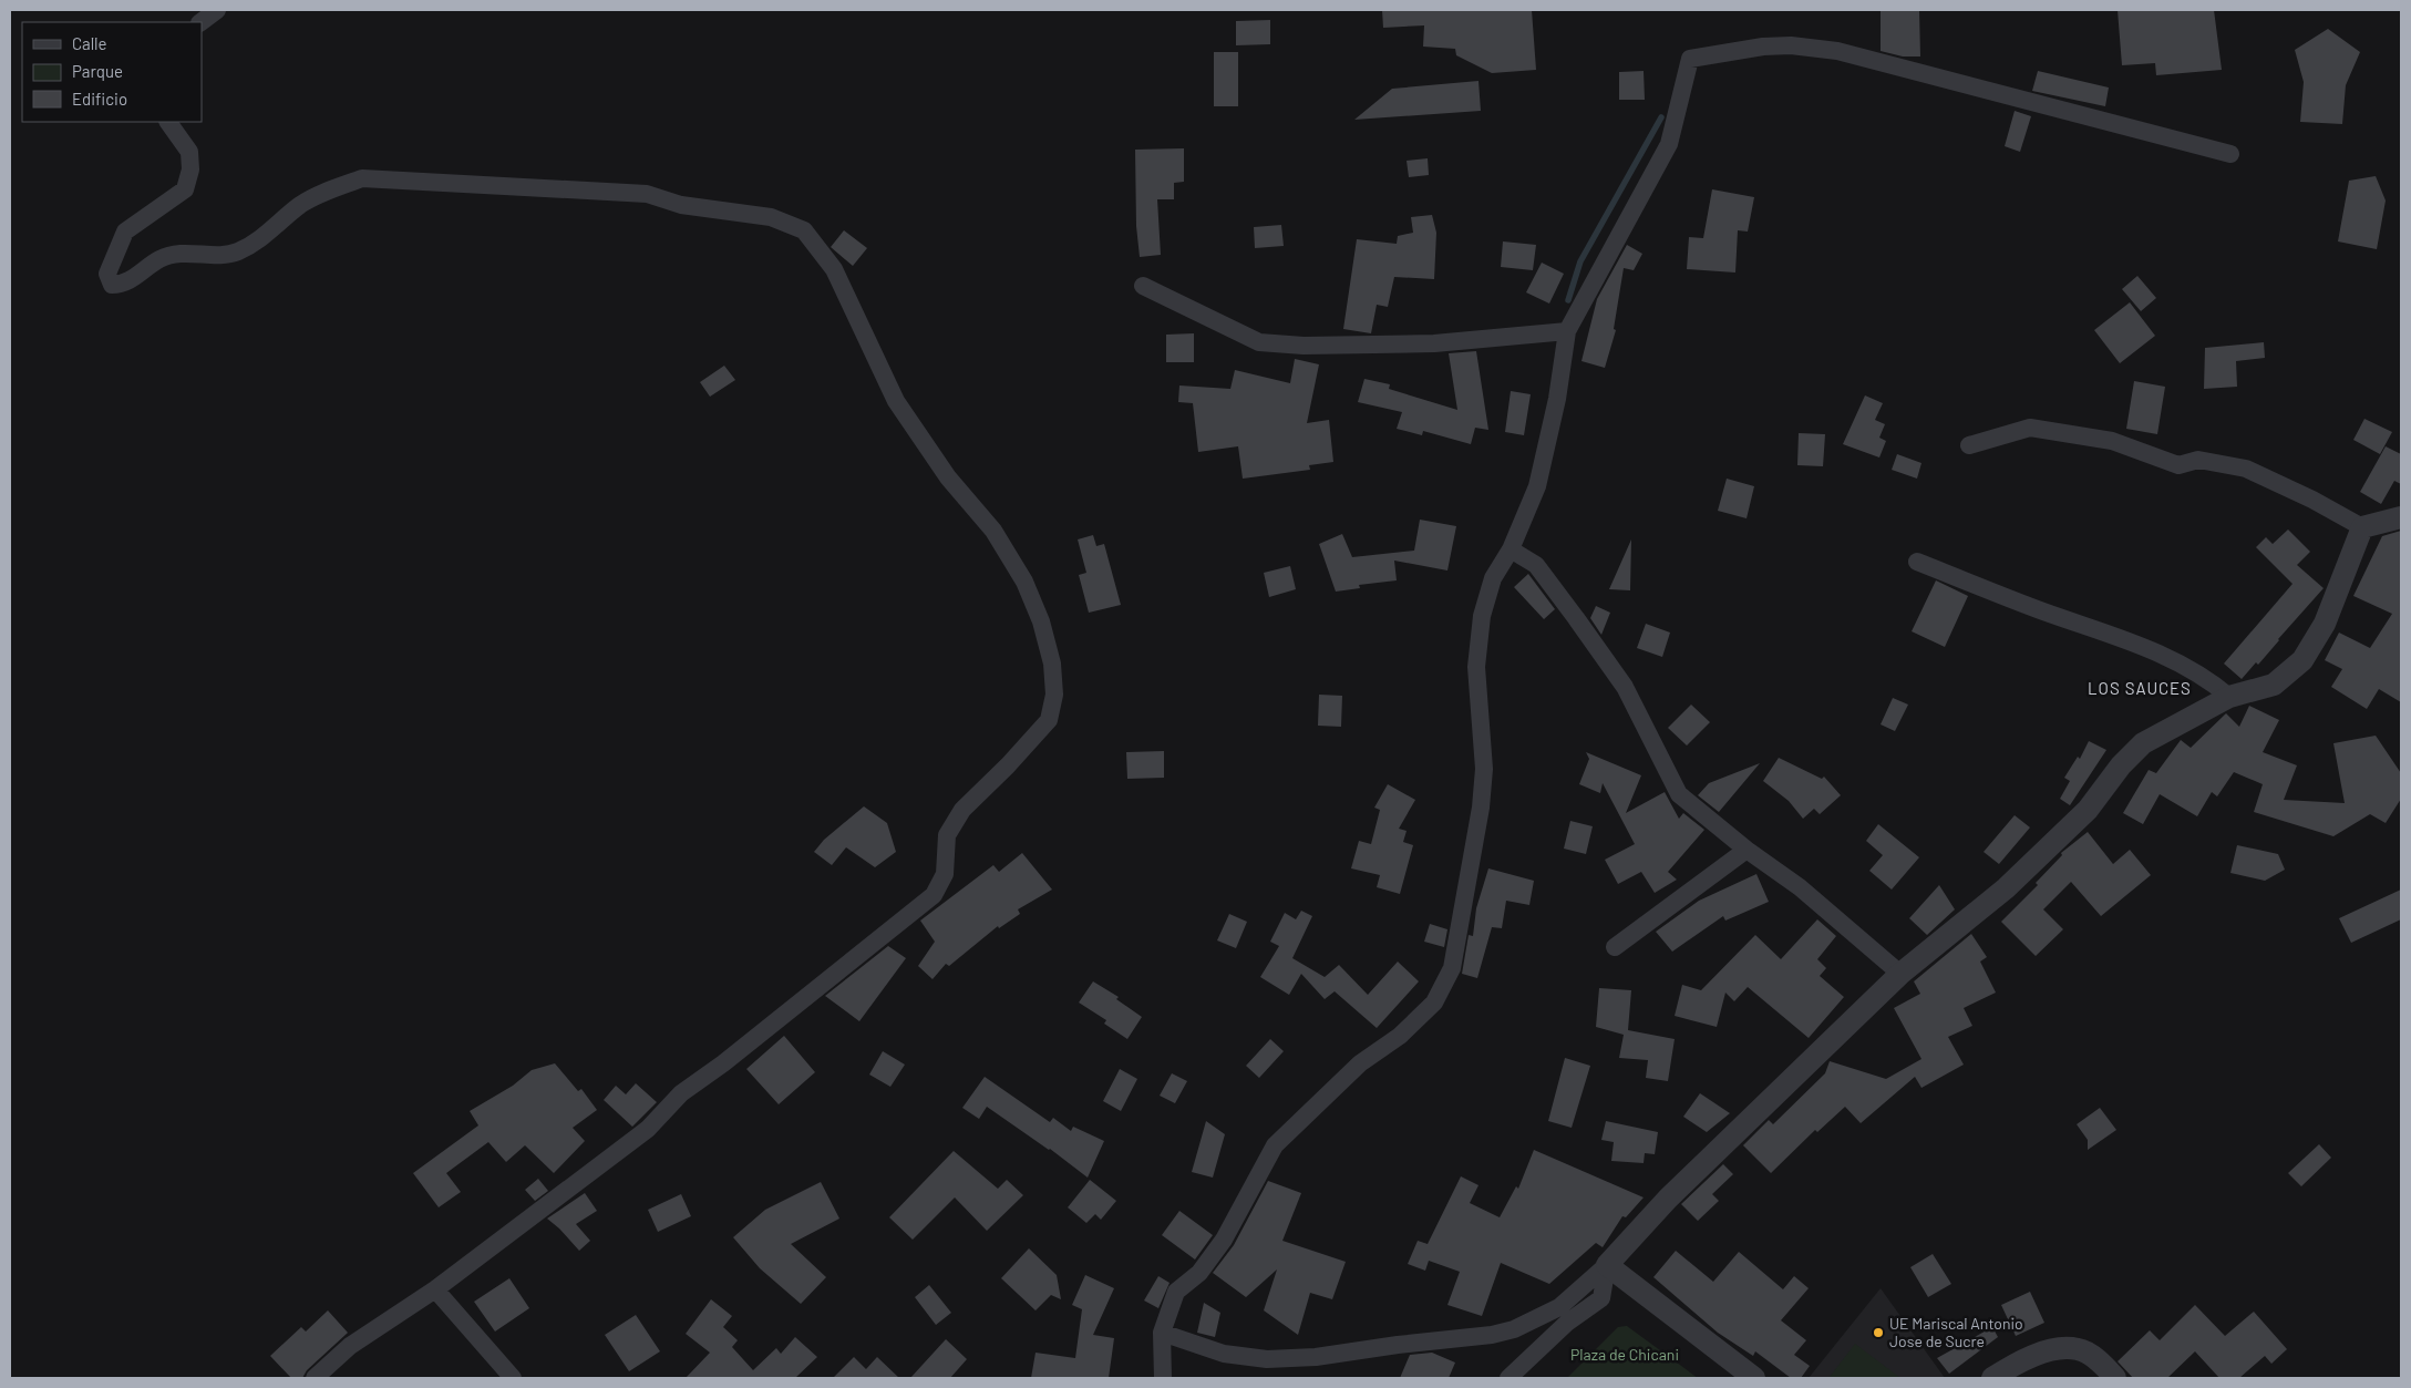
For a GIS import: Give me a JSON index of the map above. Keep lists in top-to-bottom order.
{
  "districts": ["LOS SAUCES"],
  "parks": ["Plaza de Chicani"],
  "places": ["UE Mariscal Antonio Jose de Sucre"],
  "legend": ["Calle", "Parque", "Edificio"]
}
